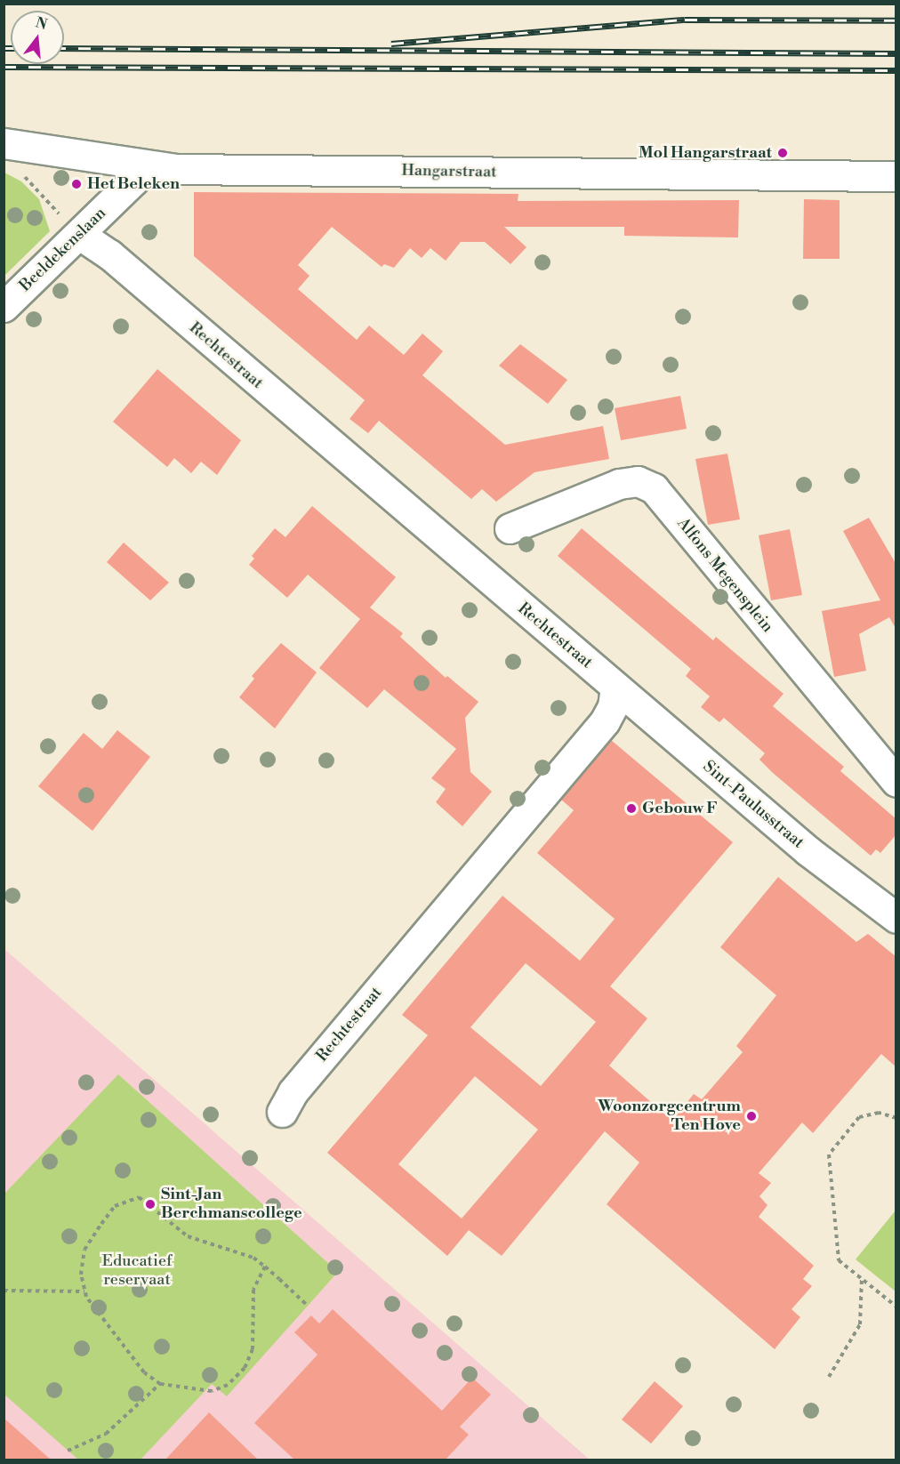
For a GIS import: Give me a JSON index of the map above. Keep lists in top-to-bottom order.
{
  "streets": {
    "street": [
      "Hangarstraat",
      "Beeldekenslaan",
      "Rechtestraat",
      "Alfons Megensplein",
      "Sint-Paulusstraat"
    ]
  },
  "crossings": [
    ["Hangarstraat", "Beeldekenslaan"],
    ["Beeldekenslaan", "Rechtestraat"],
    ["Rechtestraat", "Sint-Paulusstraat"]
  ],
  "parks": ["Educatief reservaat"],
  "places": [
    "Mol Hangarstraat",
    "Het Beleken",
    "Gebouw F",
    "Woonzorgcentrum Ten Hove",
    "Sint-Jan Berchmanscollege"
  ],
  "north": "top"
}
